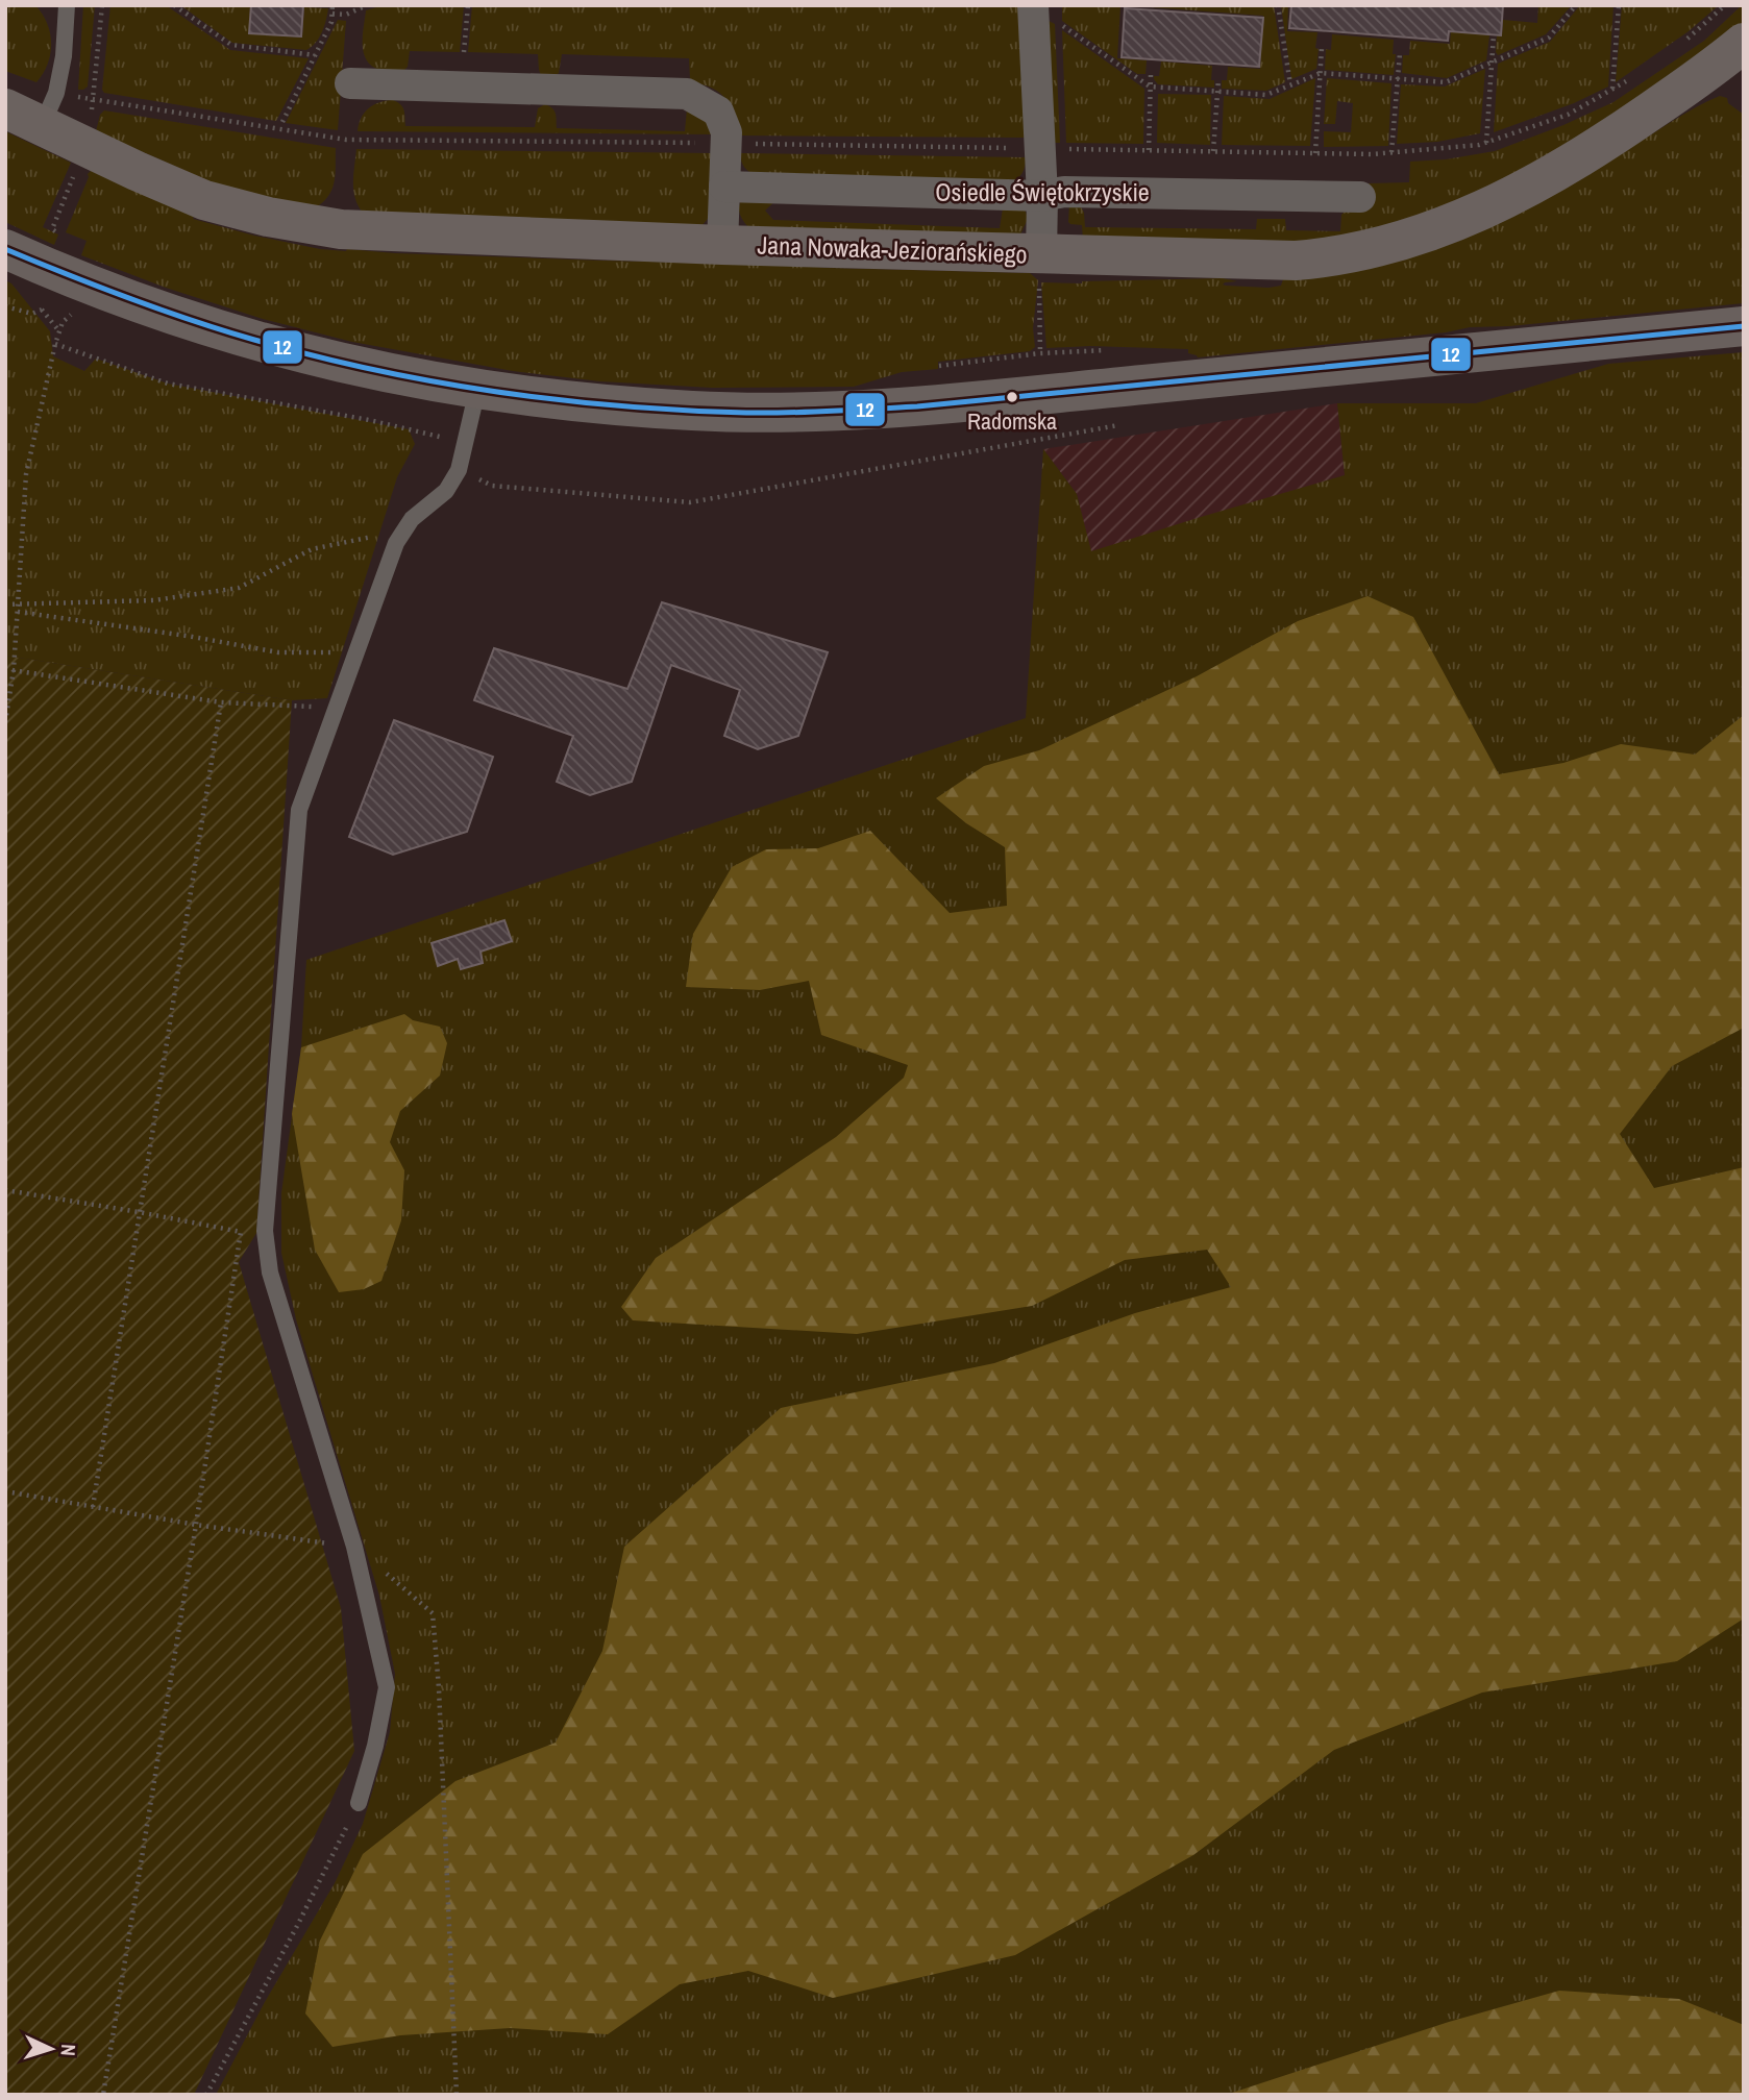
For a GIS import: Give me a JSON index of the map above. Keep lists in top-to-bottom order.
{
  "streets": {
    "street": ["Osiedle Świętokrzyskie", "Jana Nowaka-Jeziorańskiego"]
  },
  "places": ["Radomska"],
  "lines": ["transit line 12"],
  "north": "right"
}
